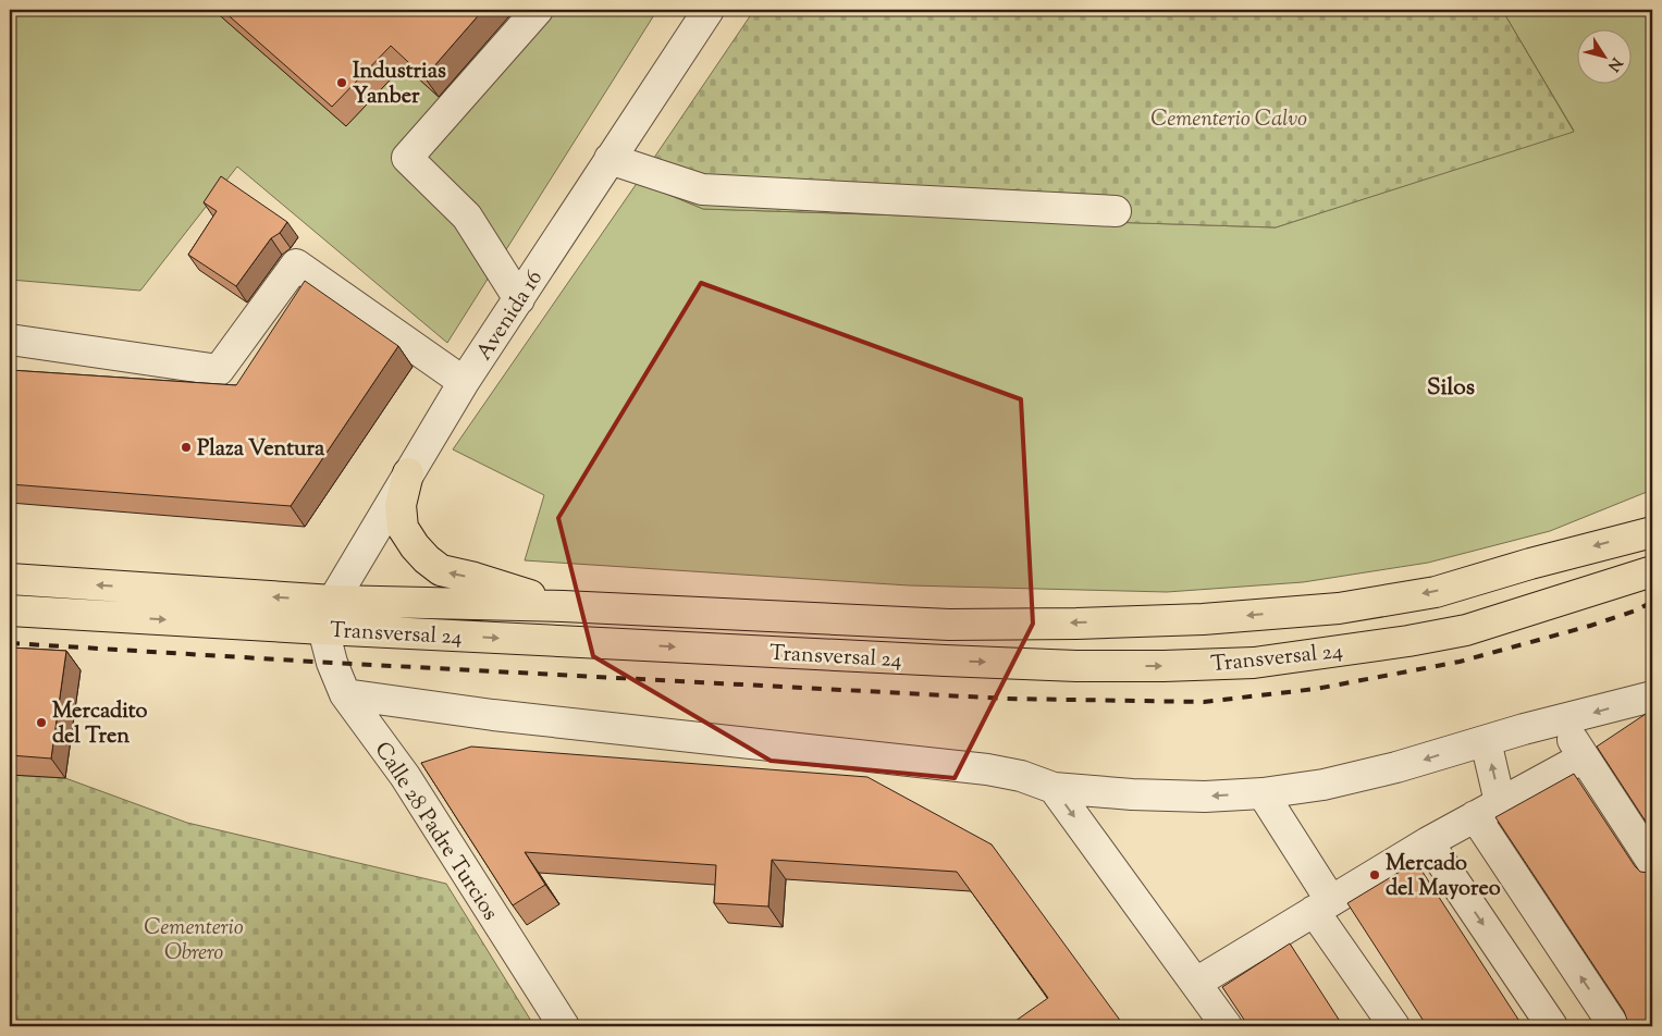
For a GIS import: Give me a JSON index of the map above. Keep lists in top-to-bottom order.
{
  "streets": {
    "main road": ["Transversal 24"],
    "street": ["Avenida 16", "Calle 28 Padre Turcios"]
  },
  "crossings": [
    ["Avenida 16", "Transversal 24"],
    ["Avenida 16", "Calle 28 Padre Turcios"],
    ["Transversal 24", "Calle 28 Padre Turcios"]
  ],
  "districts": ["Silos"],
  "parks": ["Cementerio Calvo", "Cementerio Obrero"],
  "places": [
    "Industrias Yanber",
    "Plaza Ventura",
    "Mercadito del Tren",
    "Mercado del Mayoreo"
  ],
  "north": "bottom right"
}
